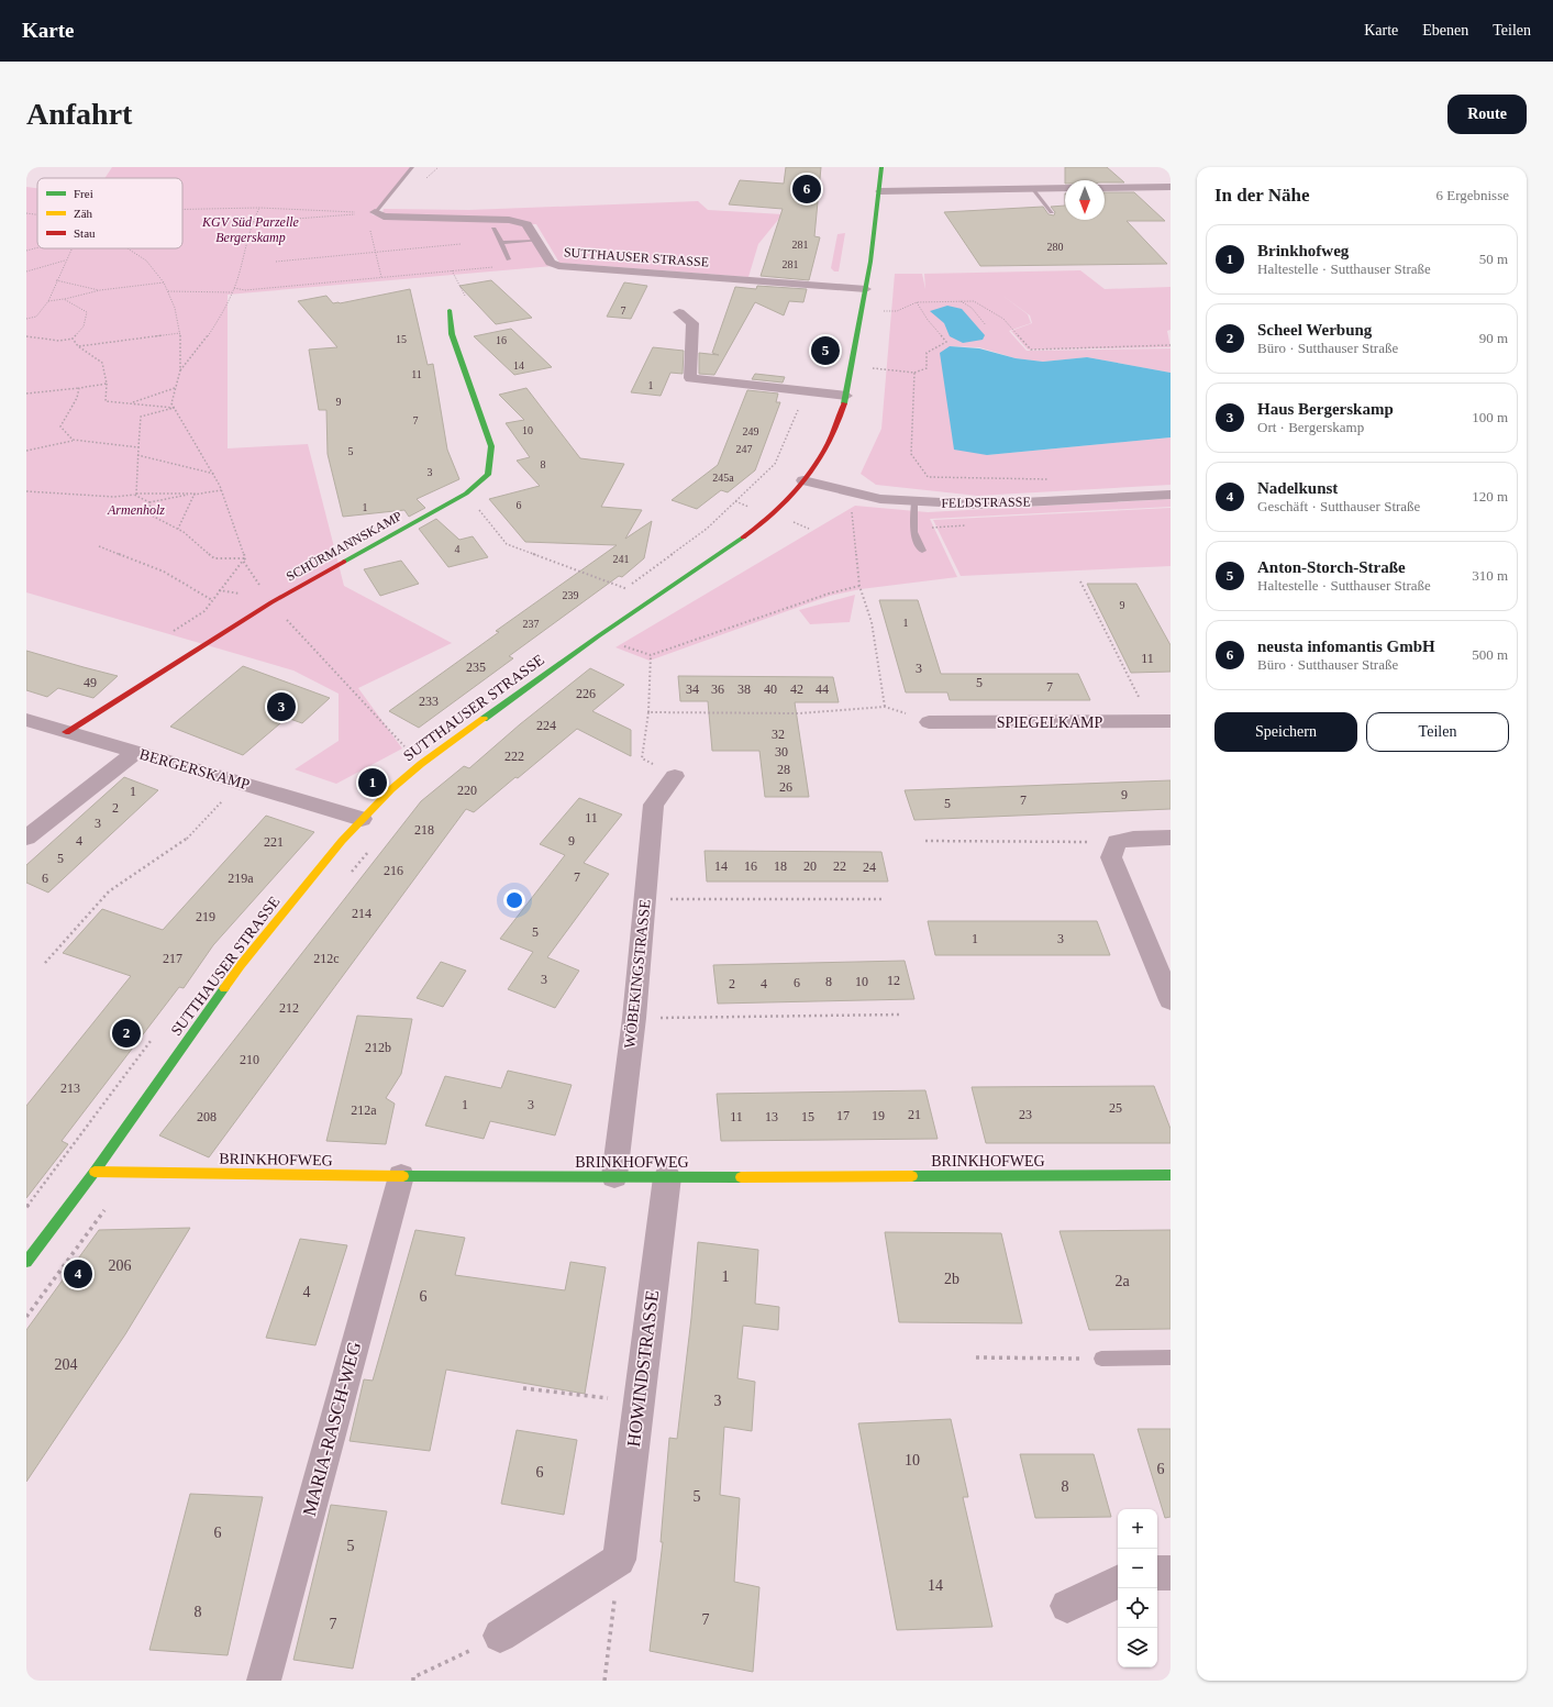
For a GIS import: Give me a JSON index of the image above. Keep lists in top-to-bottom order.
{
  "streets": {
    "street": [
      "SUTTHAUSER STRASSE",
      "FELDSTRASSE",
      "SCHÜRMANNSKAMP",
      "SPIEGELKAMP",
      "BERGERSKAMP",
      "WÖBEKINGSTRASSE",
      "BRINKHOFWEG",
      "HOWINDSTRASSE",
      "MARIA-RASCH-WEG"
    ]
  },
  "crossings": [
    ["SUTTHAUSER STRASSE", "FELDSTRASSE"],
    ["SUTTHAUSER STRASSE", "BERGERSKAMP"],
    ["SUTTHAUSER STRASSE", "BRINKHOFWEG"],
    ["SCHÜRMANNSKAMP", "BERGERSKAMP"],
    ["WÖBEKINGSTRASSE", "BRINKHOFWEG"],
    ["BRINKHOFWEG", "HOWINDSTRASSE"],
    ["BRINKHOFWEG", "MARIA-RASCH-WEG"]
  ],
  "parks": ["KGV Süd Parzelle Bergerskamp", "Armenholz"],
  "house_numbers": [
    "281",
    "280",
    "281",
    "7",
    "15",
    "16",
    "14",
    "11",
    "1",
    "9",
    "7",
    "10",
    "249",
    "247",
    "5",
    "8",
    "3",
    "245a",
    "6",
    "1",
    "4",
    "241",
    "239",
    "9",
    "1",
    "237",
    "11",
    "235",
    "3",
    "49",
    "5",
    "7",
    "34",
    "36",
    "38",
    "40",
    "42",
    "44",
    "226",
    "233",
    "224",
    "32",
    "30",
    "222",
    "28",
    "26",
    "220",
    "1",
    "9",
    "7",
    "5",
    "2",
    "11",
    "3",
    "218",
    "4",
    "9",
    "221",
    "5",
    "14",
    "16",
    "18",
    "20",
    "22",
    "24",
    "216",
    "7",
    "6",
    "219a",
    "214",
    "219",
    "5",
    "1",
    "3",
    "217",
    "212c",
    "3",
    "12",
    "8",
    "10",
    "6",
    "2",
    "4",
    "212",
    "212b",
    "210",
    "213",
    "1",
    "3",
    "25",
    "212a",
    "21",
    "23",
    "17",
    "19",
    "208",
    "11",
    "13",
    "15",
    "206",
    "1",
    "2b",
    "2a",
    "4",
    "6",
    "204",
    "3",
    "10",
    "6",
    "6",
    "8",
    "5",
    "6",
    "5",
    "14",
    "8",
    "7",
    "7"
  ],
  "legend": ["Frei", "Zäh", "Stau"],
  "north": "bottom",
  "page": {
    "header": "Karte",
    "nav": ["Karte", "Ebenen", "Teilen"],
    "buttons": [
      "Route",
      ["Speichern", "Teilen"]
    ],
    "title": "Anfahrt",
    "heading": ["In der Nähe", "6 Ergebnisse"],
    "pins": [
      "6",
      "5",
      "3",
      "1",
      "2",
      "4"
    ],
    "list": [
      {
        "mark": "1",
        "name": "Brinkhofweg",
        "note": "Haltestelle · Sutthauser Straße",
        "value": "50 m"
      },
      {
        "mark": "2",
        "name": "Scheel Werbung",
        "note": "Büro · Sutthauser Straße",
        "value": "90 m"
      },
      {
        "mark": "3",
        "name": "Haus Bergerskamp",
        "note": "Ort · Bergerskamp",
        "value": "100 m"
      },
      {
        "mark": "4",
        "name": "Nadelkunst",
        "note": "Geschäft · Sutthauser Straße",
        "value": "120 m"
      },
      {
        "mark": "5",
        "name": "Anton-Storch-Straße",
        "note": "Haltestelle · Sutthauser Straße",
        "value": "310 m"
      },
      {
        "mark": "6",
        "name": "neusta infomantis GmbH",
        "note": "Büro · Sutthauser Straße",
        "value": "500 m"
      }
    ],
    "map_buttons": ["+", "−"]
  }
}
